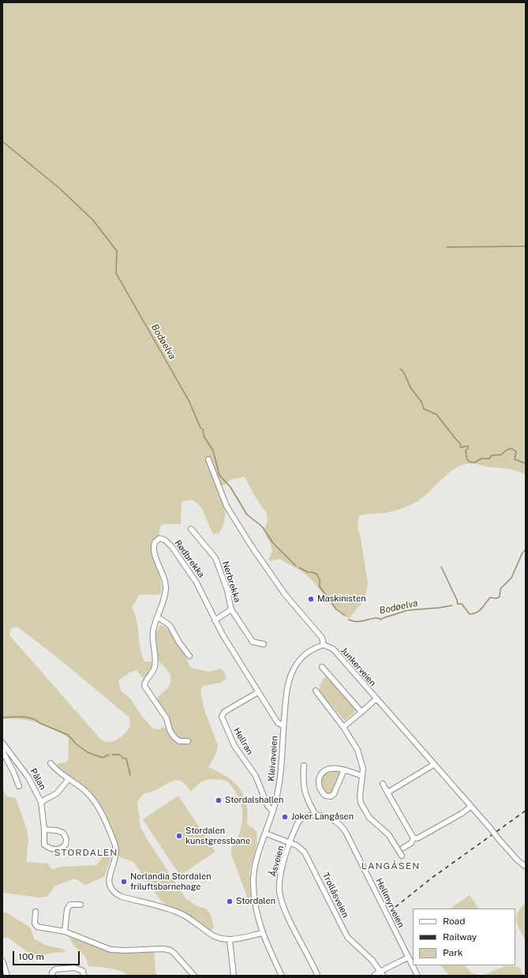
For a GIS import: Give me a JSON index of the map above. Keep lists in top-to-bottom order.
{
  "streets": {
    "street": [
      "Rødbrekka",
      "Nerbrekka",
      "Junkerveien",
      "Hellran",
      "Kleivaveien",
      "Pålan",
      "Åsveien",
      "Trollåsveien",
      "Hellmyrveien"
    ]
  },
  "crossings": [
    ["Rødbrekka", "Nerbrekka"],
    ["Rødbrekka", "Hellran"],
    ["Rødbrekka", "Kleivaveien"],
    ["Junkerveien", "Kleivaveien"],
    ["Hellran", "Kleivaveien"],
    ["Kleivaveien", "Trollåsveien"],
    ["Åsveien", "Trollåsveien"],
    ["Åsveien", "Hellmyrveien"]
  ],
  "districts": ["STORDALEN", "LANGÅSEN"],
  "water": ["Bodøelva"],
  "places": [
    "Maskinisten",
    "Stordalshallen",
    "Joker Langåsen",
    "Stordalen kunstgressbane",
    "Norlandia Stordalen friluftsbarnehage",
    "Stordalen"
  ],
  "legend": ["Road", "Railway", "Park"],
  "scale_bar": "100 m"
}
